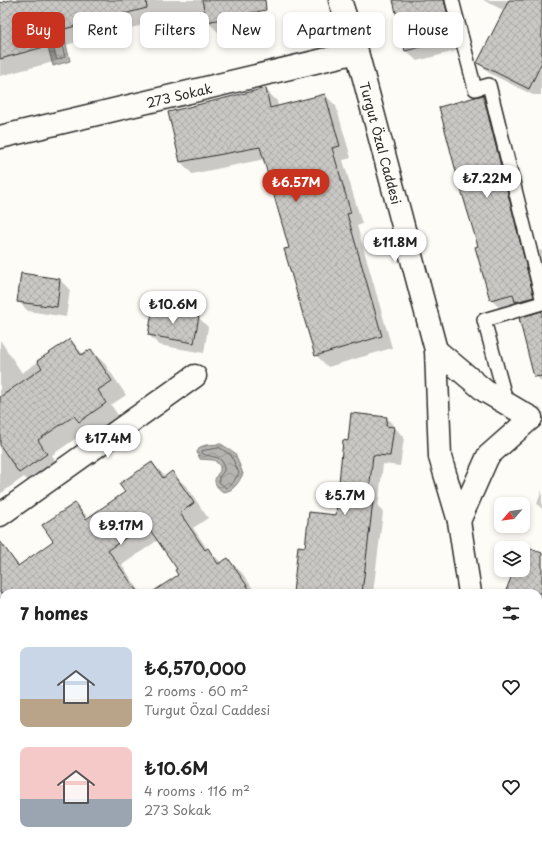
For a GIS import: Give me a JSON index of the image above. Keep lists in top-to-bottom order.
{
  "streets": {
    "street": ["273 Sokak", "Turgut Özal Caddesi"]
  },
  "crossings": [
    ["273 Sokak", "Turgut Özal Caddesi"]
  ],
  "north": "bottom left",
  "page": {
    "chip": [
      "Buy",
      "Rent",
      "Filters",
      "New",
      "Apartment",
      "House"
    ],
    "price": [
      "₺7.22M",
      "₺6.57M",
      "₺11.8M",
      "₺10.6M",
      "₺17.4M",
      "₺5.7M",
      "₺9.17M"
    ],
    "heading": "7 homes",
    "list": [
      {
        "name": "₺6,570,000",
        "note": "2 rooms · 60 m² · Turgut Özal Caddesi"
      },
      {
        "name": "₺10.6M",
        "note": "4 rooms · 116 m² · 273 Sokak"
      }
    ]
  }
}
